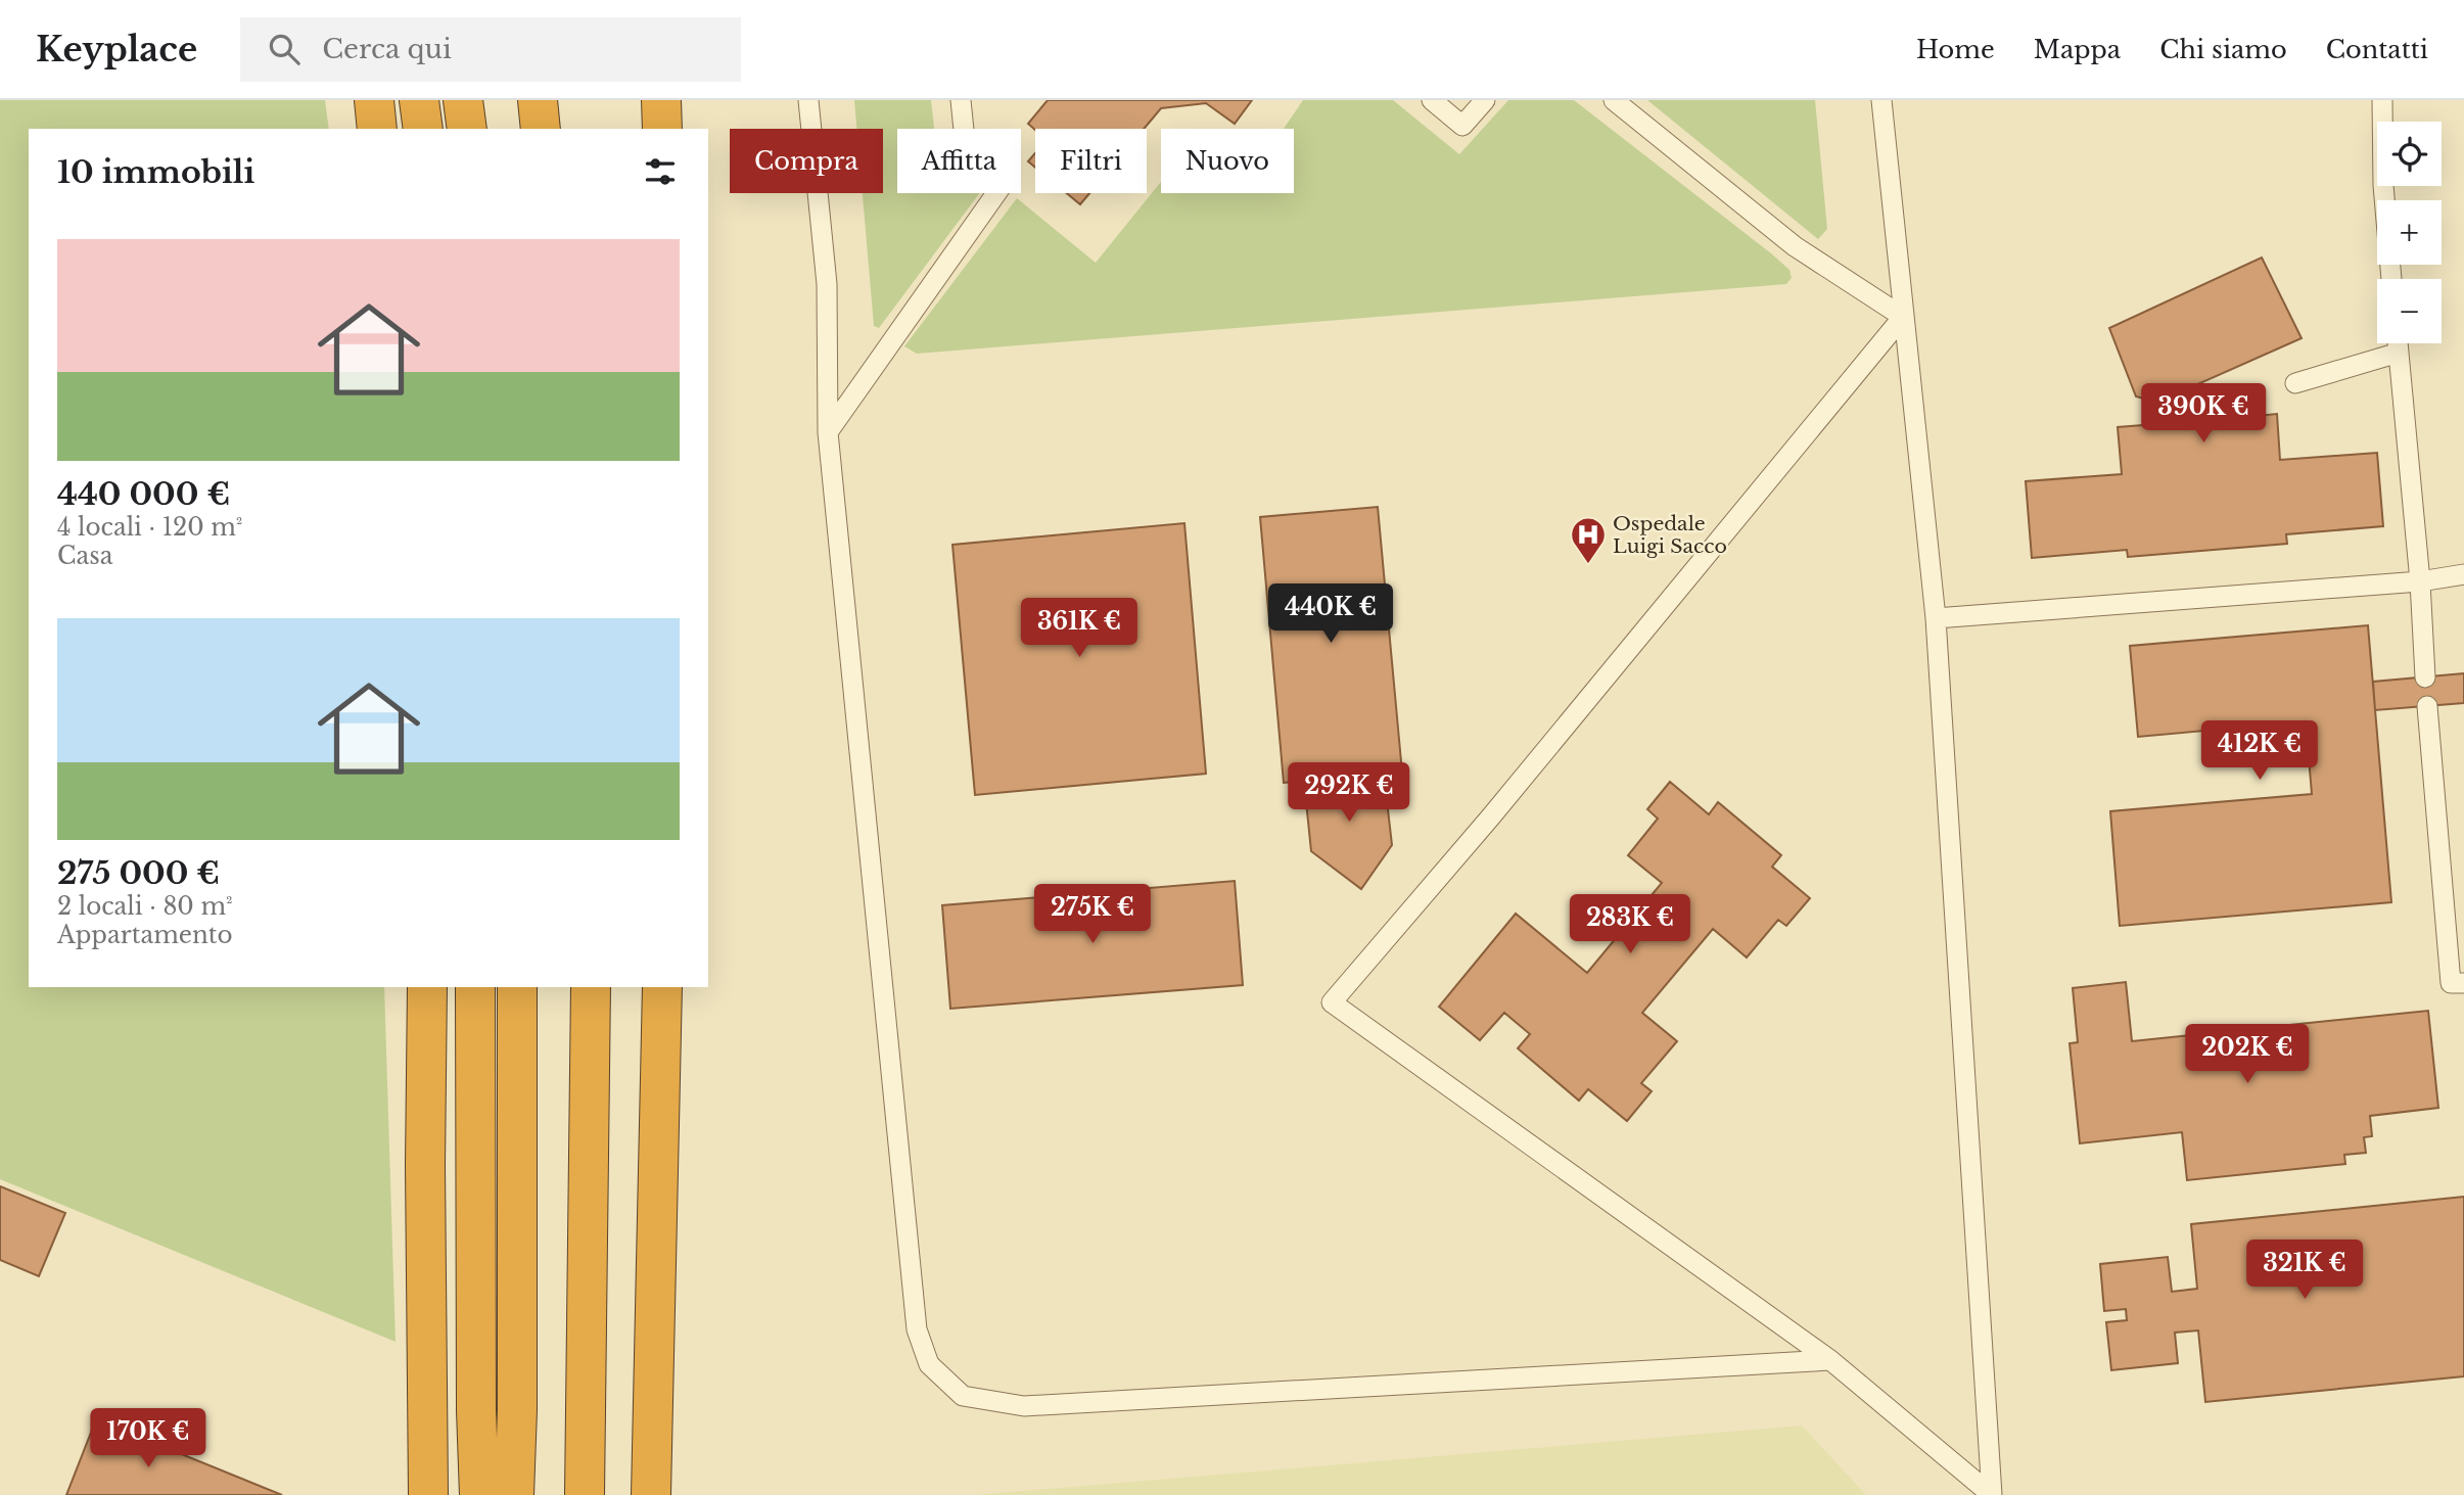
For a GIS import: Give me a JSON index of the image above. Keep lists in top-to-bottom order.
{
  "places": {
    "hospital": ["Ospedale Luigi Sacco"]
  },
  "page": {
    "header": "Keyplace",
    "search": "Cerca qui",
    "nav": [
      "Home",
      "Mappa",
      "Chi siamo",
      "Contatti"
    ],
    "map_buttons": ["+", "−"],
    "chip": [
      "Compra",
      "Affitta",
      "Filtri",
      "Nuovo"
    ],
    "heading": "10 immobili",
    "list": [
      {
        "name": "440 000 €",
        "note": "4 locali · 120 m² · Casa"
      },
      {
        "name": "275 000 €",
        "note": "2 locali · 80 m² · Appartamento"
      }
    ],
    "price": [
      "390K €",
      "440K €",
      "361K €",
      "412K €",
      "292K €",
      "275K €",
      "283K €",
      "202K €",
      "321K €",
      "170K €"
    ]
  }
}
